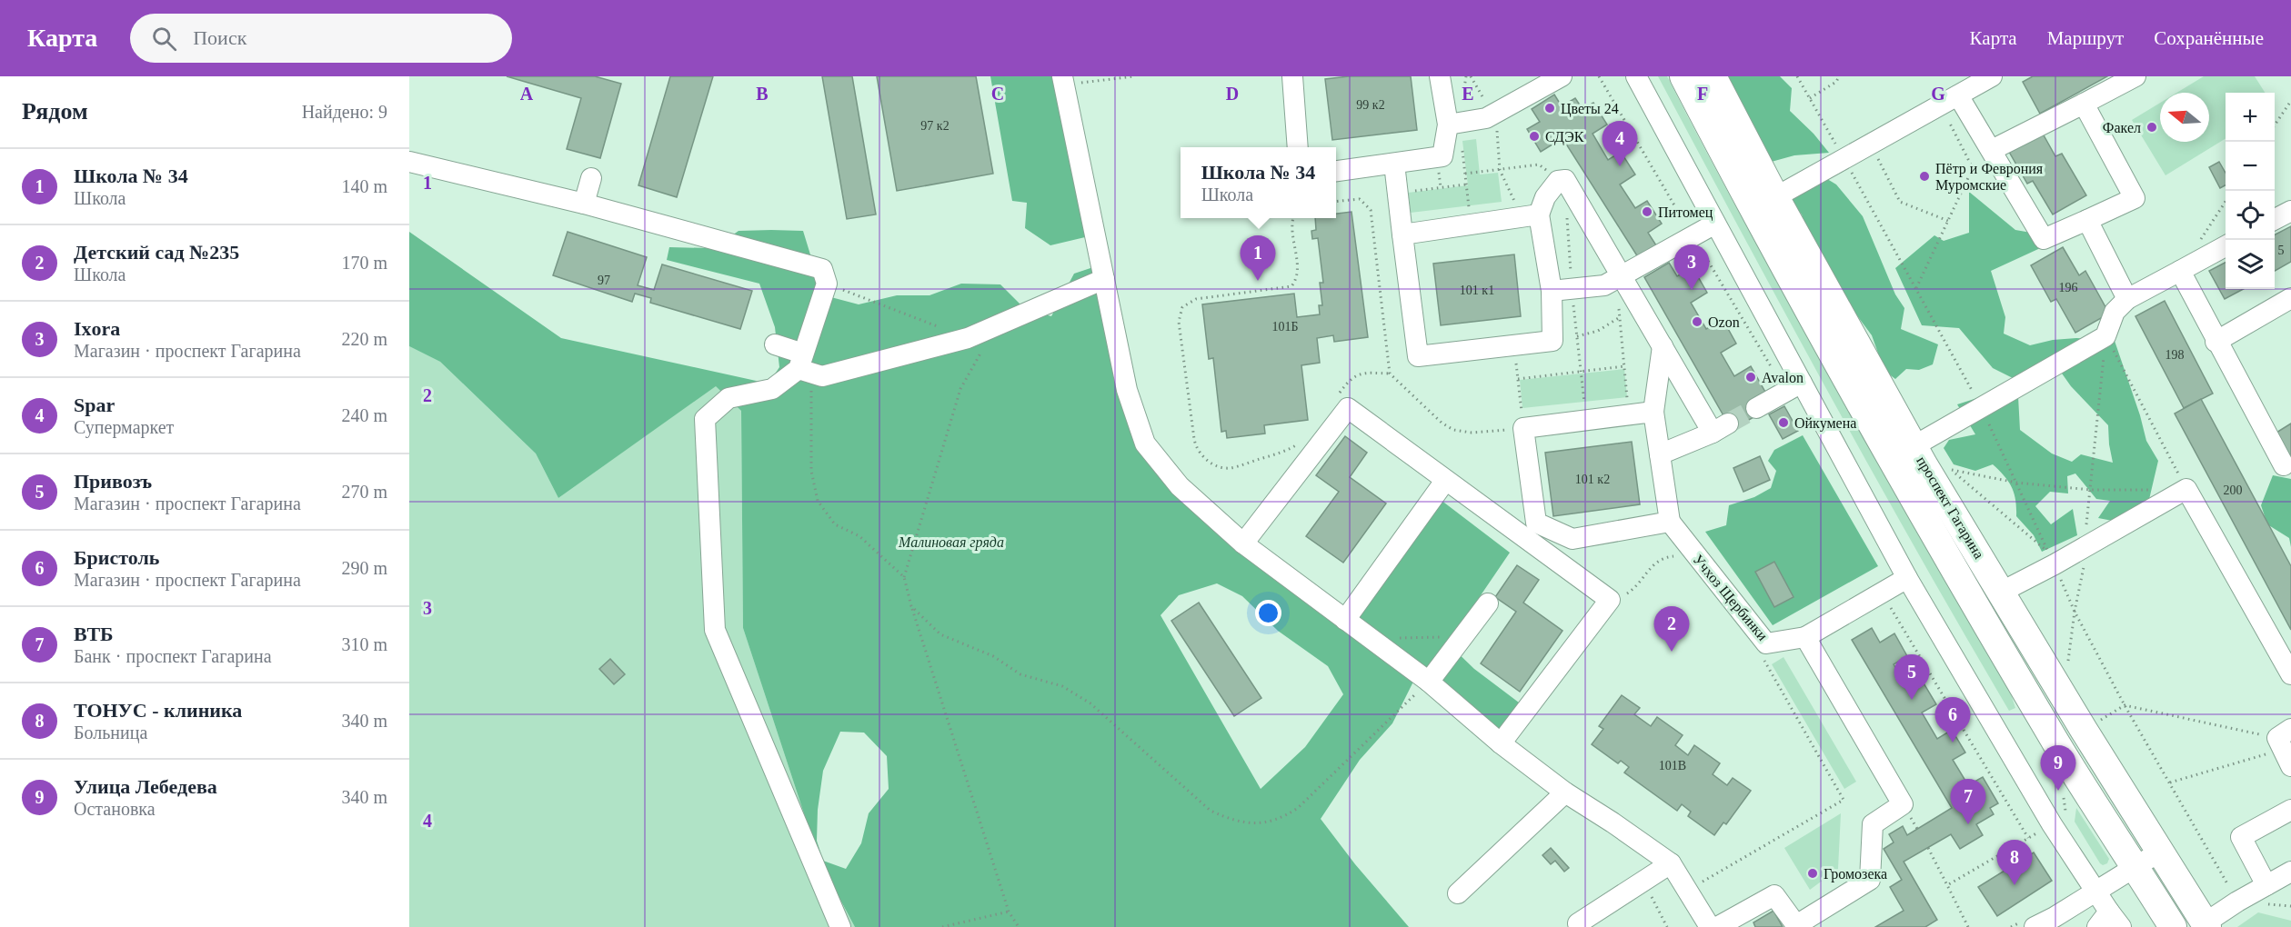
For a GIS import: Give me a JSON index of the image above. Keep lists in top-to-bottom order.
{
  "streets": {
    "main road": ["проспект Гагарина"],
    "street": ["Учхоз Щербинки"]
  },
  "parks": ["Малиновая гряда"],
  "places": [
    "Цветы 24",
    "Факел",
    "СДЭК",
    "Пётр и Феврония Муромские",
    "Питомец",
    "Ozon",
    "Avalon",
    "Ойкумена",
    "Громозека"
  ],
  "house_numbers": [
    "99 к2",
    "97 к2",
    "5",
    "97",
    "196",
    "101 к1",
    "101Б",
    "198",
    "101 к2",
    "200",
    "101В"
  ],
  "north": "left",
  "page": {
    "header": "Карта",
    "search": "Поиск",
    "nav": ["Карта", "Маршрут", "Сохранённые"],
    "heading": ["Рядом", "Найдено: 9"],
    "map_buttons": ["+", "−"],
    "pins": [
      "4",
      "1",
      "3",
      "2",
      "5",
      "6",
      "9",
      "7",
      "8"
    ],
    "list": [
      {
        "mark": "1",
        "name": "Школа № 34",
        "note": "Школа",
        "value": "140 m"
      },
      {
        "mark": "2",
        "name": "Детский сад №235",
        "note": "Школа",
        "value": "170 m"
      },
      {
        "mark": "3",
        "name": "Ixora",
        "note": "Магазин · проспект Гагарина",
        "value": "220 m"
      },
      {
        "mark": "4",
        "name": "Spar",
        "note": "Супермаркет",
        "value": "240 m"
      },
      {
        "mark": "5",
        "name": "Привозъ",
        "note": "Магазин · проспект Гагарина",
        "value": "270 m"
      },
      {
        "mark": "6",
        "name": "Бристоль",
        "note": "Магазин · проспект Гагарина",
        "value": "290 m"
      },
      {
        "mark": "7",
        "name": "ВТБ",
        "note": "Банк · проспект Гагарина",
        "value": "310 m"
      },
      {
        "mark": "8",
        "name": "ТОНУС - клиника",
        "note": "Больница",
        "value": "340 m"
      },
      {
        "mark": "9",
        "name": "Улица Лебедева",
        "note": "Остановка",
        "value": "340 m"
      }
    ],
    "popup": ["Школа № 34", "Школа"]
  },
  "grid": {
    "columns": [
      "A",
      "B",
      "C",
      "D",
      "E",
      "F",
      "G"
    ],
    "rows": [
      "1",
      "2",
      "3",
      "4"
    ]
  }
}
